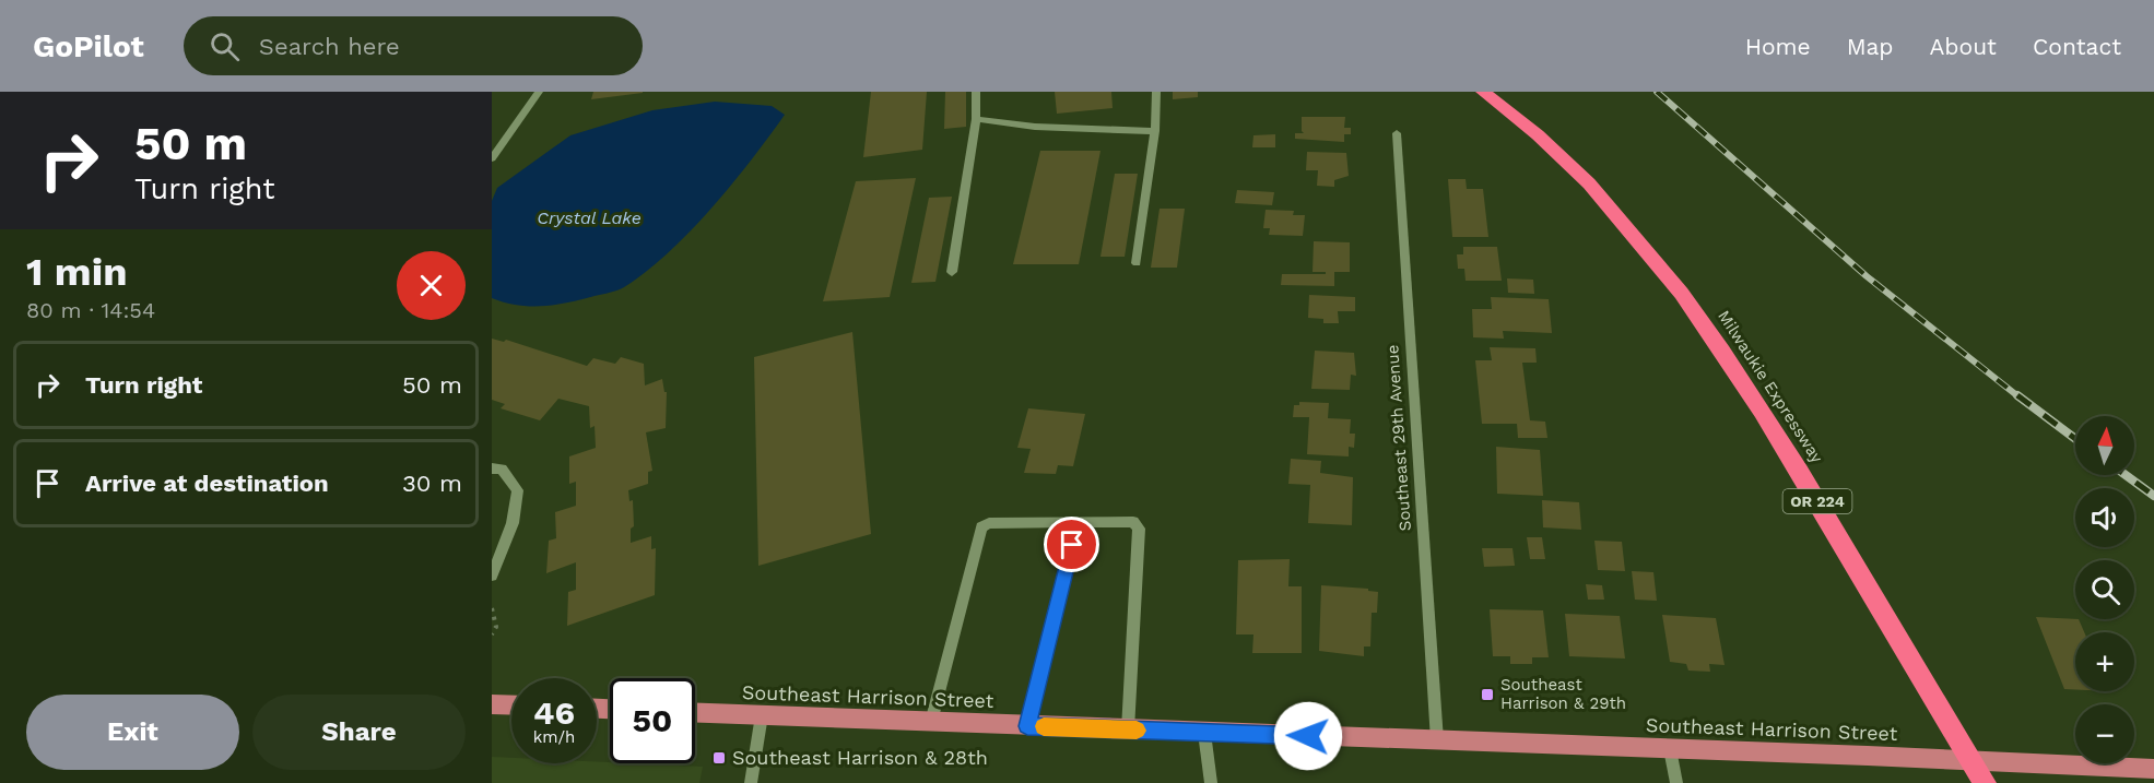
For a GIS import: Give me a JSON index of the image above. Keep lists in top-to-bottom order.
{
  "streets": {
    "highway": ["Milwaukie Expressway", "OR 224"],
    "main road": ["Southeast Harrison Street"],
    "street": ["Southeast 29th Avenue"]
  },
  "crossings": [
    ["Milwaukie Expressway", "Southeast Harrison Street"],
    ["Southeast 29th Avenue", "Southeast Harrison Street"]
  ],
  "water": ["Crystal Lake"],
  "places": {
    "transit": ["Southeast Harrison & 29th", "Southeast Harrison & 28th"]
  },
  "north": "top",
  "page": {
    "header": "GoPilot",
    "search": "Search here",
    "nav": [
      "Home",
      "Map",
      "About",
      "Contact"
    ],
    "turn": ["50 m", "Turn right"],
    "heading": ["1 min", "80 m · 14:54"],
    "list": [
      {
        "name": "Turn right",
        "value": "50 m"
      },
      {
        "name": "Arrive at destination",
        "value": "30 m"
      }
    ],
    "map_buttons": ["+", "−"],
    "speed": "46 km/h",
    "limit": "50",
    "buttons": ["Exit", "Share"]
  }
}
